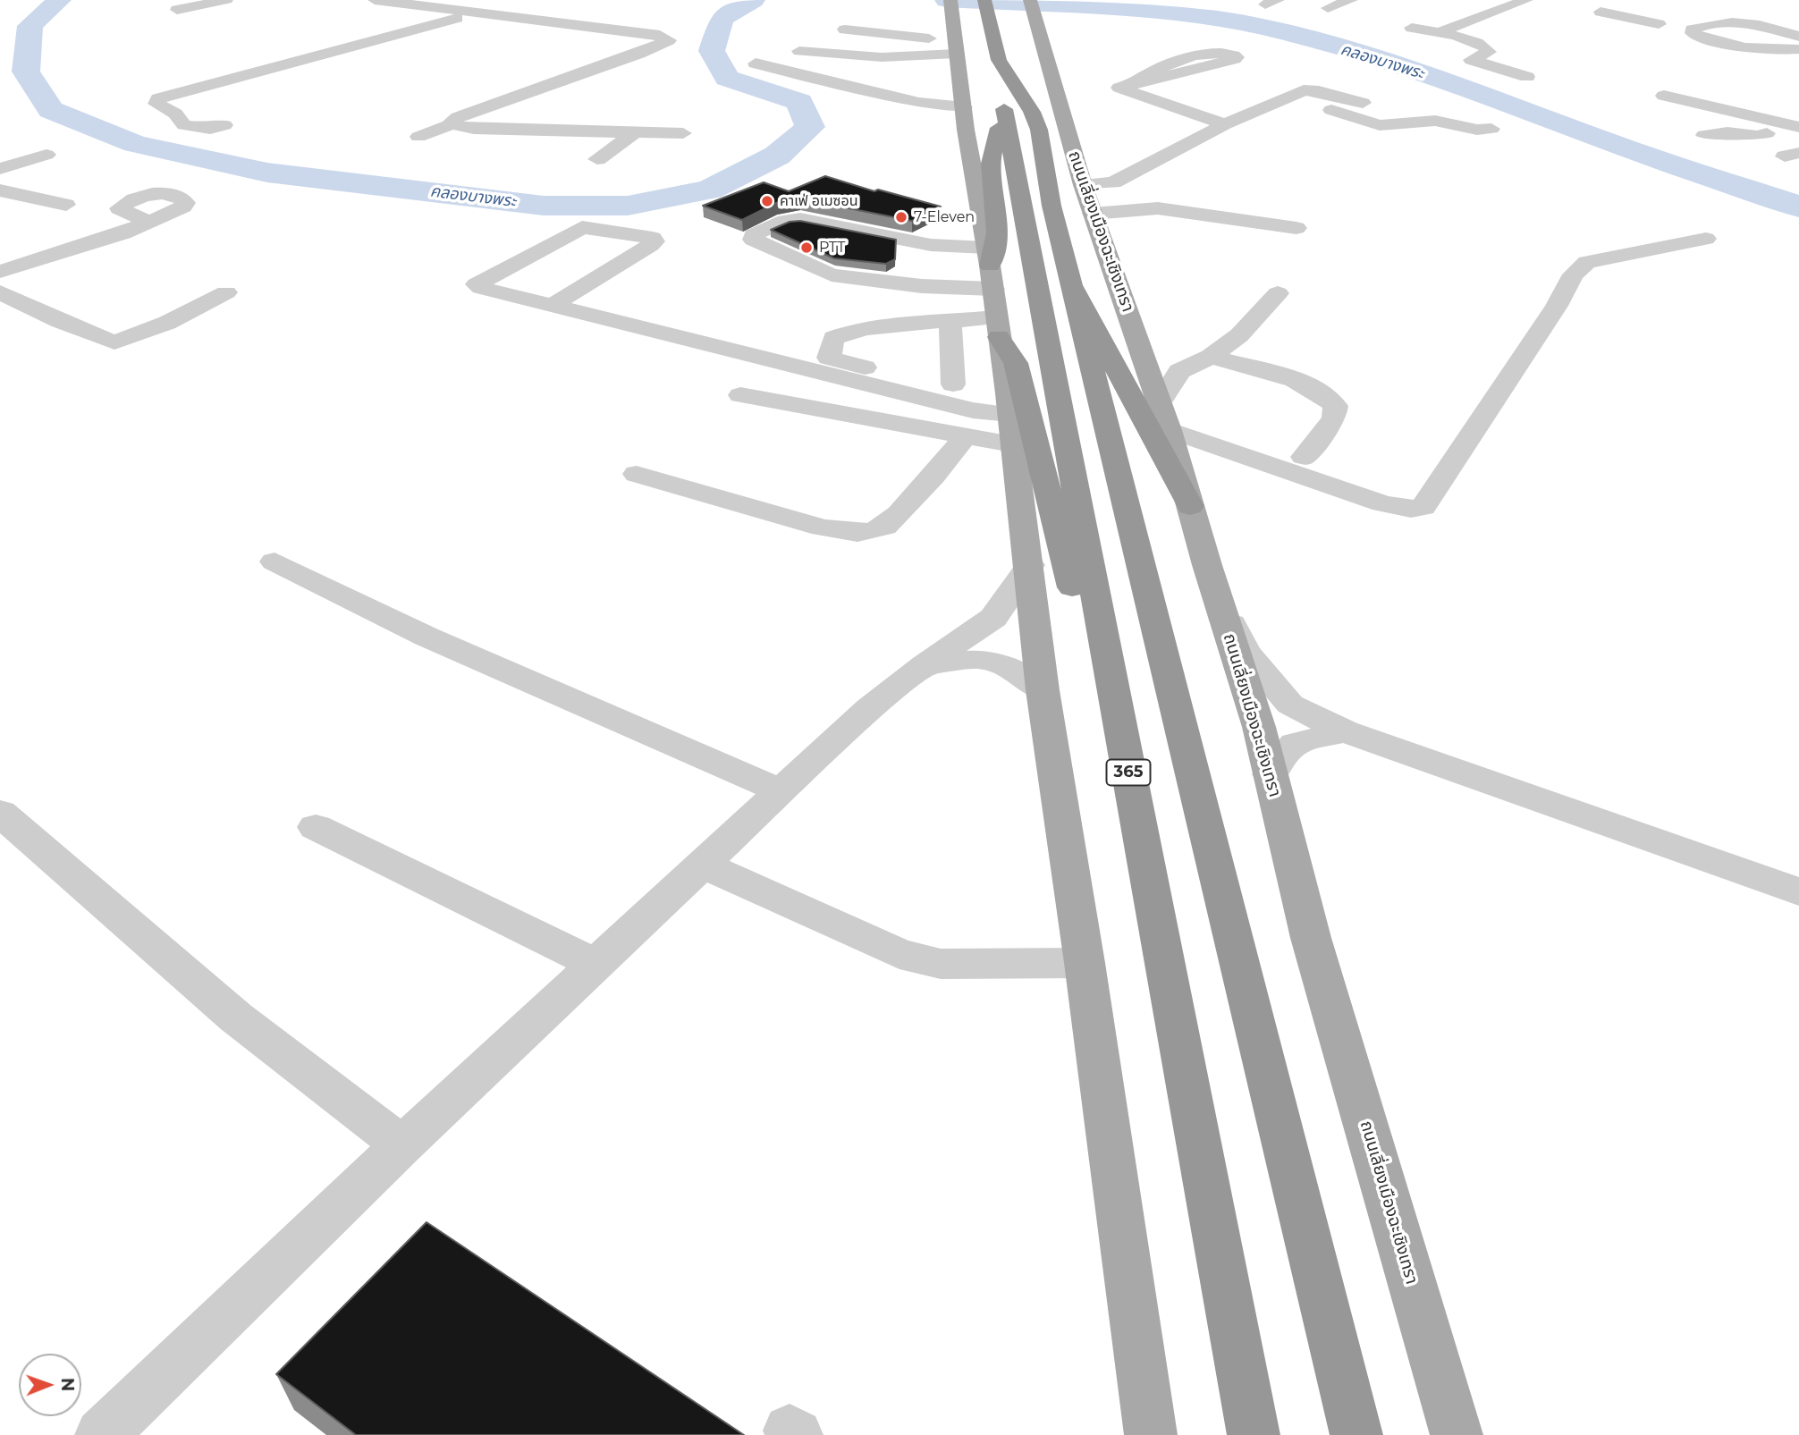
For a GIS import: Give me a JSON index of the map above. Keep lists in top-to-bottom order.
{
  "streets": {
    "highway": ["365"],
    "main road": ["ถนนเลี่ยงเมืองฉะเชิงเทรา"]
  },
  "water": ["คลองบางพระ"],
  "places": ["คาเฟ่ อเมซอน", "7-Eleven", "PTT"],
  "north": "right"
}
